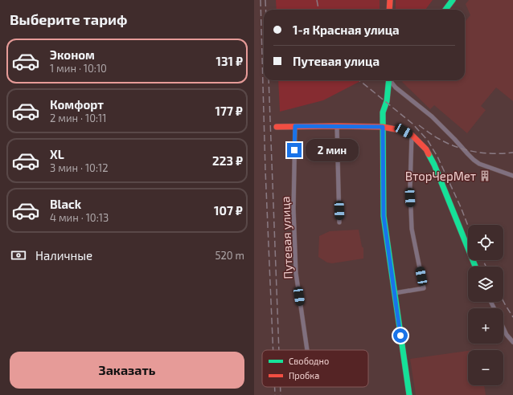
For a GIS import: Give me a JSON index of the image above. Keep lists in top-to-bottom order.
{
  "streets": {
    "street": ["Путевая улица"]
  },
  "places": {
    "building": ["ВторЧерМет"]
  },
  "legend": ["Свободно", "Пробка"],
  "page": {
    "heading": "Выберите тариф",
    "banner": ["1-я Красная улица", "Путевая улица"],
    "list": [
      {
        "name": "Эконом",
        "note": "1 мин · 10:10",
        "value": "131 ₽"
      },
      {
        "name": "Комфорт",
        "note": "2 мин · 10:11",
        "value": "177 ₽"
      },
      {
        "name": "XL",
        "note": "3 мин · 10:12",
        "value": "223 ₽"
      },
      {
        "name": "Black",
        "note": "4 мин · 10:13",
        "value": "107 ₽"
      }
    ],
    "bubble": "2 мин",
    "map_buttons": ["+", "−"],
    "pay": ["Наличные", "520 m"],
    "buttons": "Заказать"
  }
}
